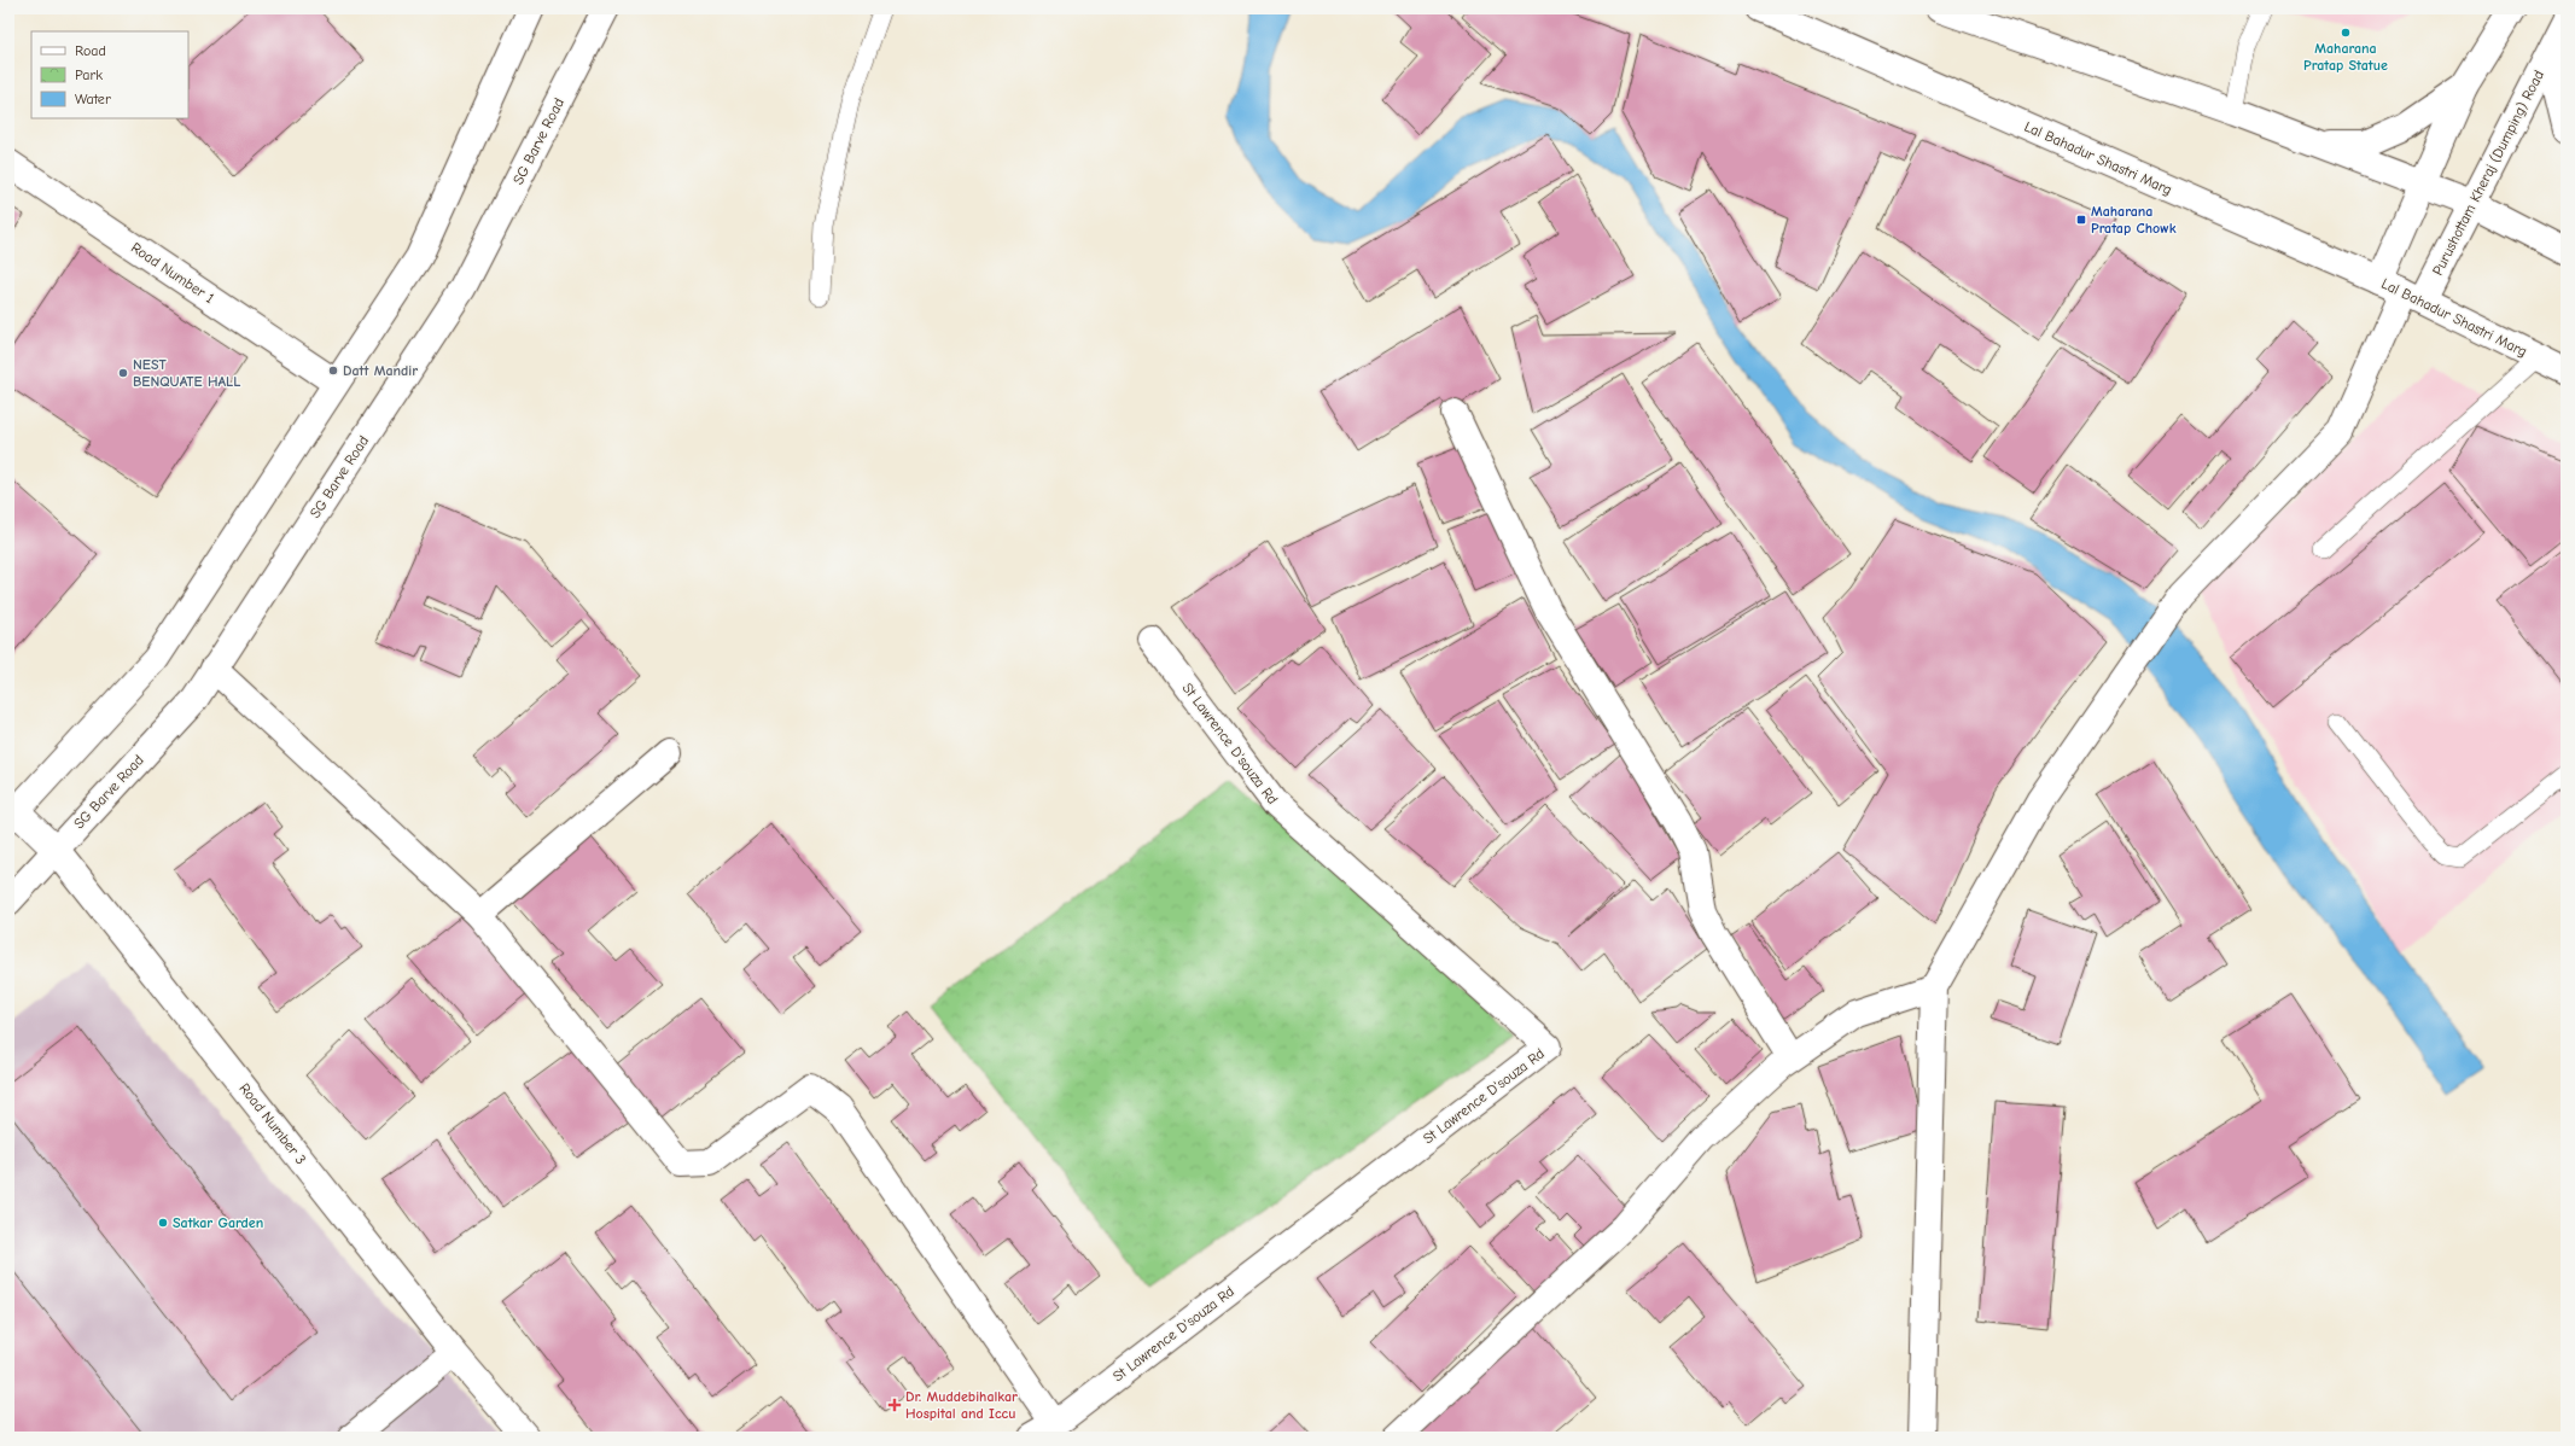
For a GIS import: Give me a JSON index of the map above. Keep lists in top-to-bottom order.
{
  "streets": {
    "street": [
      "SG Barve Road",
      "Lal Bahadur Shastri Marg",
      "Purushottam Kheraj (Dumping) Road",
      "Road Number 1",
      "St Lawrence D'souza Rd",
      "Road Number 3"
    ]
  },
  "crossings": [
    ["SG Barve Road", "Road Number 3"],
    ["Lal Bahadur Shastri Marg", "Purushottam Kheraj (Dumping) Road"]
  ],
  "places": {
    "other": [
      "Maharana Pratap Statue",
      "Datt Mandir",
      "NEST BENQUATE HALL",
      "Satkar Garden"
    ],
    "transit": ["Maharana Pratap Chowk"],
    "health": ["Dr. Muddebihalkar Hospital and Iccu"]
  },
  "legend": ["Road", "Park", "Water"]
}
